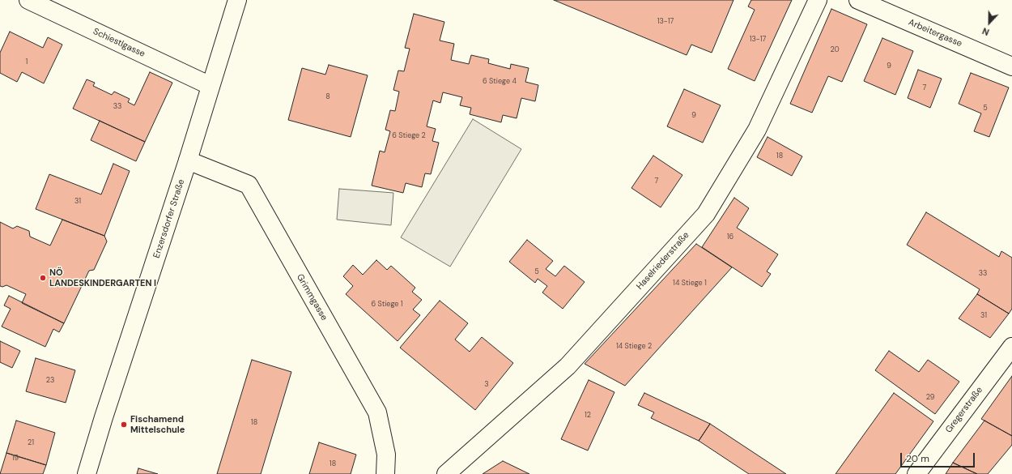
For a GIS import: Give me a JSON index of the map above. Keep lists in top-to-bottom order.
{
  "streets": {
    "street": [
      "Arbeitergasse",
      "Schiestlgasse",
      "Enzersdorfer Straße",
      "Haselriederstraße",
      "Grimmgasse",
      "Gregerstraße"
    ]
  },
  "crossings": [
    ["Schiestlgasse", "Enzersdorfer Straße"],
    ["Enzersdorfer Straße", "Grimmgasse"]
  ],
  "places": ["NÖ LANDESKINDERGARTEN I", "Fischamend Mittelschule"],
  "house_numbers": [
    "13-17",
    "13-17",
    "20",
    "1",
    "9",
    "6 Stiege 4",
    "7",
    "8",
    "33",
    "5",
    "9",
    "6 Stiege 2",
    "18",
    "7",
    "31",
    "16",
    "5",
    "33",
    "14 Stiege 1",
    "6 Stiege 1",
    "31",
    "14 Stiege 2",
    "23",
    "3",
    "29",
    "12",
    "18",
    "21",
    "19",
    "18"
  ],
  "scale_bar": "20 m",
  "north": "bottom"
}
